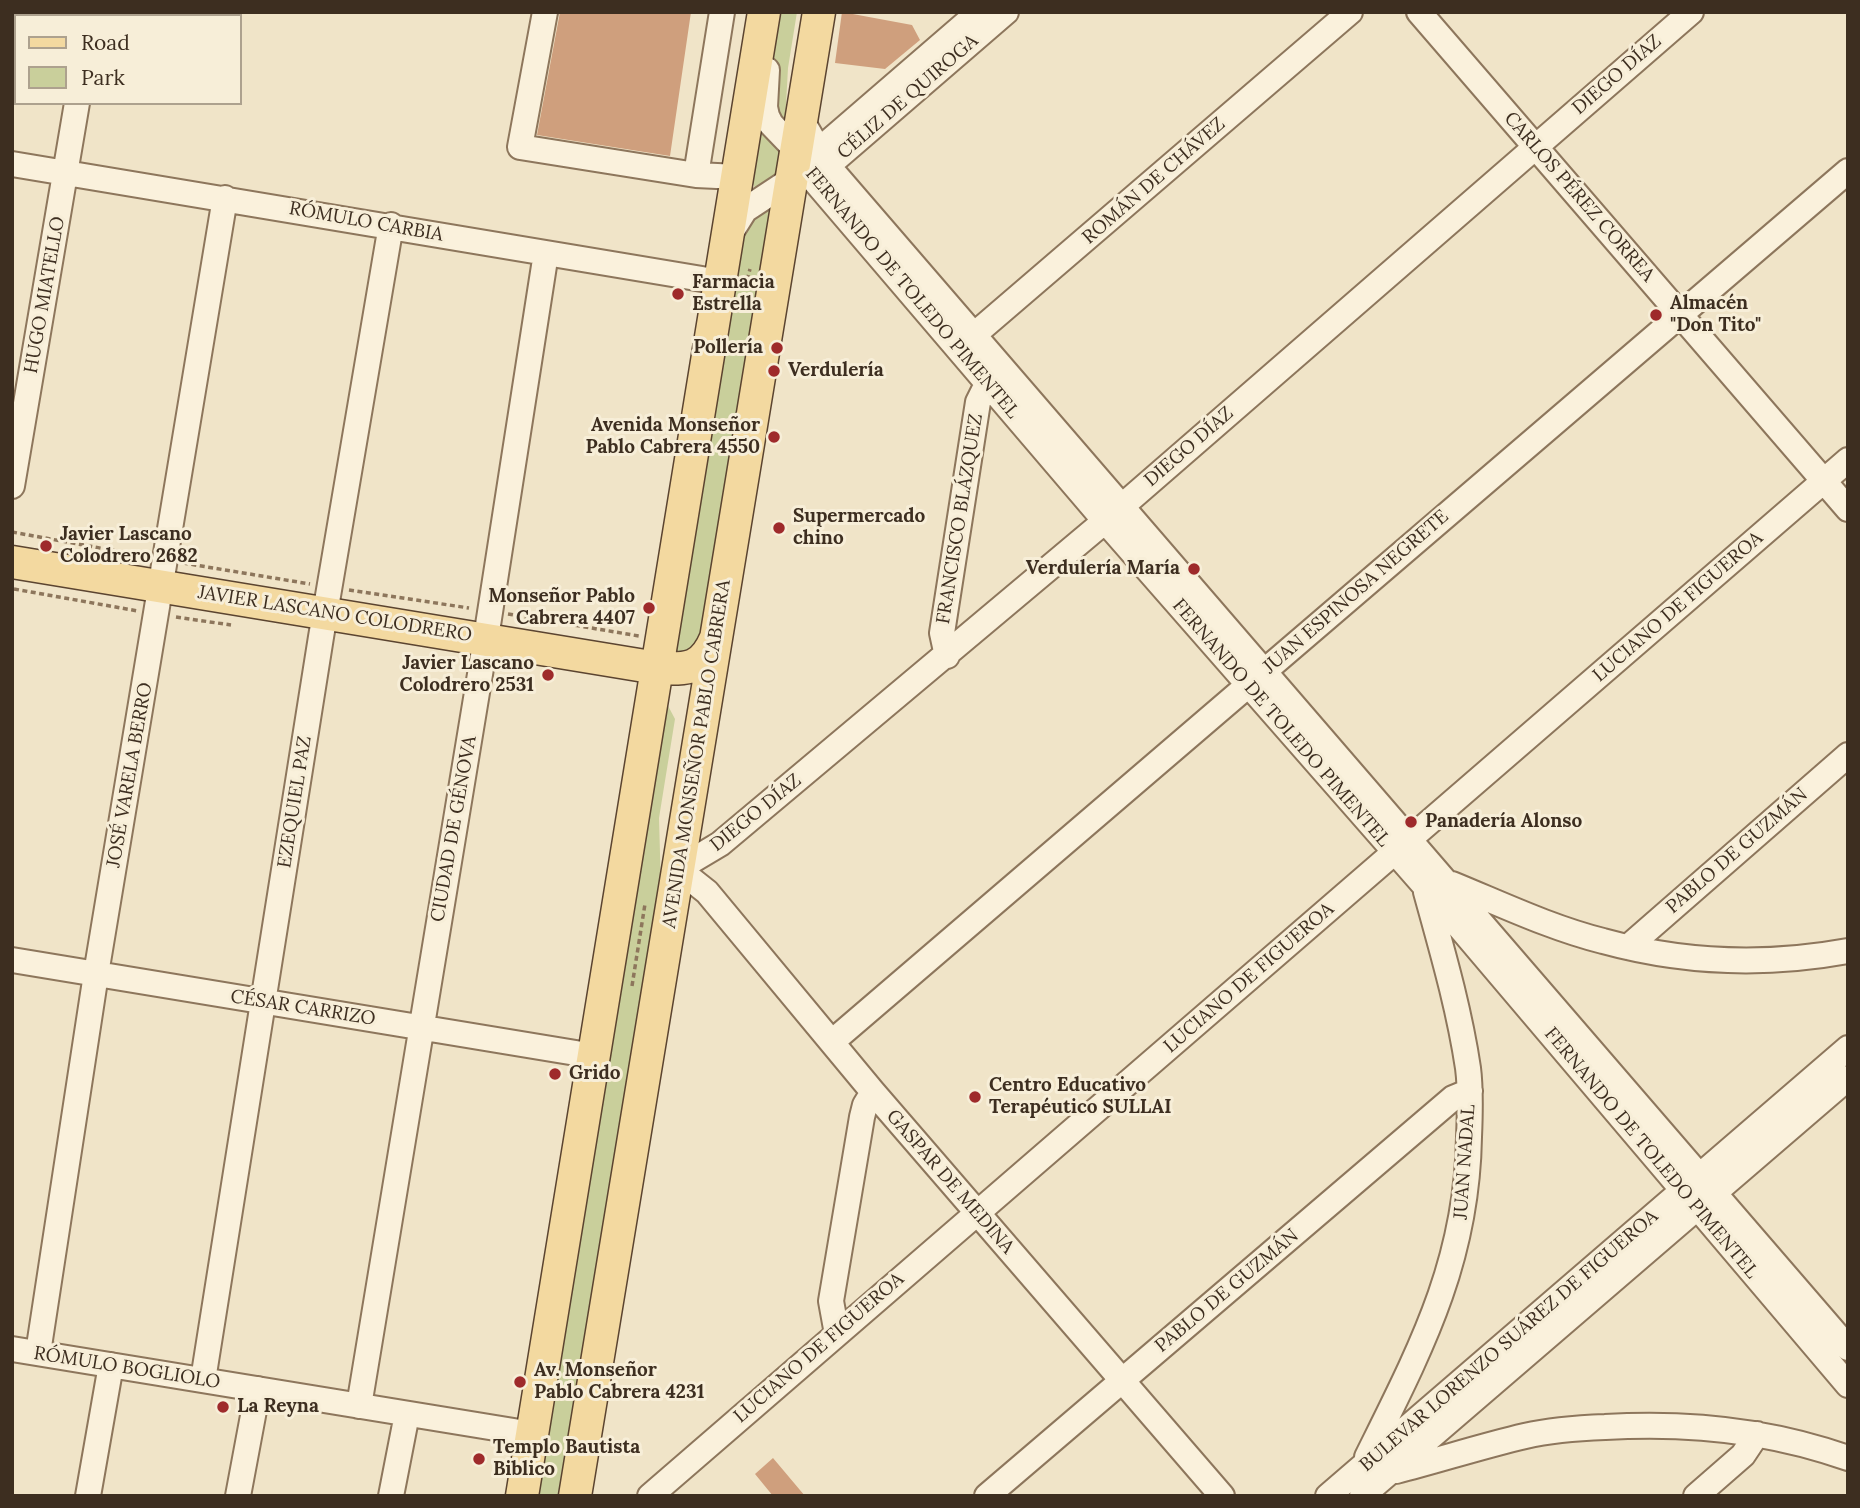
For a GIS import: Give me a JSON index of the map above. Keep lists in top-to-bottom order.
{
  "streets": {
    "main road": ["JAVIER LASCANO COLODRERO", "AVENIDA MONSEÑOR PABLO CABRERA"],
    "street": [
      "DIEGO DÍAZ",
      "CÉLIZ DE QUIROGA",
      "ROMÁN DE CHÁVEZ",
      "CARLOS PÉREZ CORREA",
      "RÓMULO CARBIA",
      "FERNANDO DE TOLEDO PIMENTEL",
      "HUGO MIATELLO",
      "FRANCISCO BLÁZQUEZ",
      "JUAN ESPINOSA NEGRETE",
      "LUCIANO DE FIGUEROA",
      "JOSÉ VARELA BERRO",
      "EZEQUIEL PAZ",
      "CIUDAD DE GÉNOVA",
      "PABLO DE GUZMÁN",
      "CÉSAR CARRIZO",
      "JUAN NADAL",
      "GASPAR DE MEDINA",
      "BULEVAR LORENZO SUÁREZ DE FIGUEROA",
      "RÓMULO BOGLIOLO"
    ]
  },
  "crossings": [
    ["DIEGO DÍAZ", "CARLOS PÉREZ CORREA"],
    ["DIEGO DÍAZ", "FERNANDO DE TOLEDO PIMENTEL"],
    ["DIEGO DÍAZ", "FRANCISCO BLÁZQUEZ"],
    ["DIEGO DÍAZ", "AVENIDA MONSEÑOR PABLO CABRERA"],
    ["DIEGO DÍAZ", "GASPAR DE MEDINA"],
    ["CÉLIZ DE QUIROGA", "FERNANDO DE TOLEDO PIMENTEL"],
    ["CÉLIZ DE QUIROGA", "AVENIDA MONSEÑOR PABLO CABRERA"],
    ["ROMÁN DE CHÁVEZ", "FERNANDO DE TOLEDO PIMENTEL"],
    ["CARLOS PÉREZ CORREA", "JUAN ESPINOSA NEGRETE"],
    ["CARLOS PÉREZ CORREA", "LUCIANO DE FIGUEROA"],
    ["RÓMULO CARBIA", "HUGO MIATELLO"],
    ["RÓMULO CARBIA", "JOSÉ VARELA BERRO"],
    ["RÓMULO CARBIA", "EZEQUIEL PAZ"],
    ["RÓMULO CARBIA", "CIUDAD DE GÉNOVA"],
    ["FERNANDO DE TOLEDO PIMENTEL", "FRANCISCO BLÁZQUEZ"],
    ["FERNANDO DE TOLEDO PIMENTEL", "JUAN ESPINOSA NEGRETE"],
    ["FERNANDO DE TOLEDO PIMENTEL", "LUCIANO DE FIGUEROA"],
    ["FERNANDO DE TOLEDO PIMENTEL", "AVENIDA MONSEÑOR PABLO CABRERA"],
    ["FERNANDO DE TOLEDO PIMENTEL", "JUAN NADAL"],
    ["FERNANDO DE TOLEDO PIMENTEL", "BULEVAR LORENZO SUÁREZ DE FIGUEROA"],
    ["JUAN ESPINOSA NEGRETE", "GASPAR DE MEDINA"],
    ["LUCIANO DE FIGUEROA", "GASPAR DE MEDINA"],
    ["JAVIER LASCANO COLODRERO", "AVENIDA MONSEÑOR PABLO CABRERA"],
    ["JAVIER LASCANO COLODRERO", "JOSÉ VARELA BERRO"],
    ["JAVIER LASCANO COLODRERO", "EZEQUIEL PAZ"],
    ["JAVIER LASCANO COLODRERO", "CIUDAD DE GÉNOVA"],
    ["AVENIDA MONSEÑOR PABLO CABRERA", "GASPAR DE MEDINA"],
    ["JOSÉ VARELA BERRO", "CÉSAR CARRIZO"],
    ["JOSÉ VARELA BERRO", "RÓMULO BOGLIOLO"],
    ["EZEQUIEL PAZ", "CÉSAR CARRIZO"],
    ["EZEQUIEL PAZ", "RÓMULO BOGLIOLO"],
    ["CIUDAD DE GÉNOVA", "CÉSAR CARRIZO"],
    ["CIUDAD DE GÉNOVA", "RÓMULO BOGLIOLO"],
    ["PABLO DE GUZMÁN", "JUAN NADAL"],
    ["PABLO DE GUZMÁN", "GASPAR DE MEDINA"],
    ["JUAN NADAL", "BULEVAR LORENZO SUÁREZ DE FIGUEROA"]
  ],
  "places": [
    "Farmacia Estrella",
    "Almacén \"Don Tito\"",
    "Pollería",
    "Verdulería",
    "Avenida Monseñor Pablo Cabrera 4550",
    "Supermercado chino",
    "Javier Lascano Colodrero 2682",
    "Verdulería María",
    "Monseñor Pablo Cabrera 4407",
    "Javier Lascano Colodrero 2531",
    "Panadería Alonso",
    "Grido",
    "Centro Educativo Terapéutico SULLAI",
    "Av. Monseñor Pablo Cabrera 4231",
    "La Reyna",
    "Templo Bautista Biblico"
  ],
  "legend": ["Road", "Park"]
}
